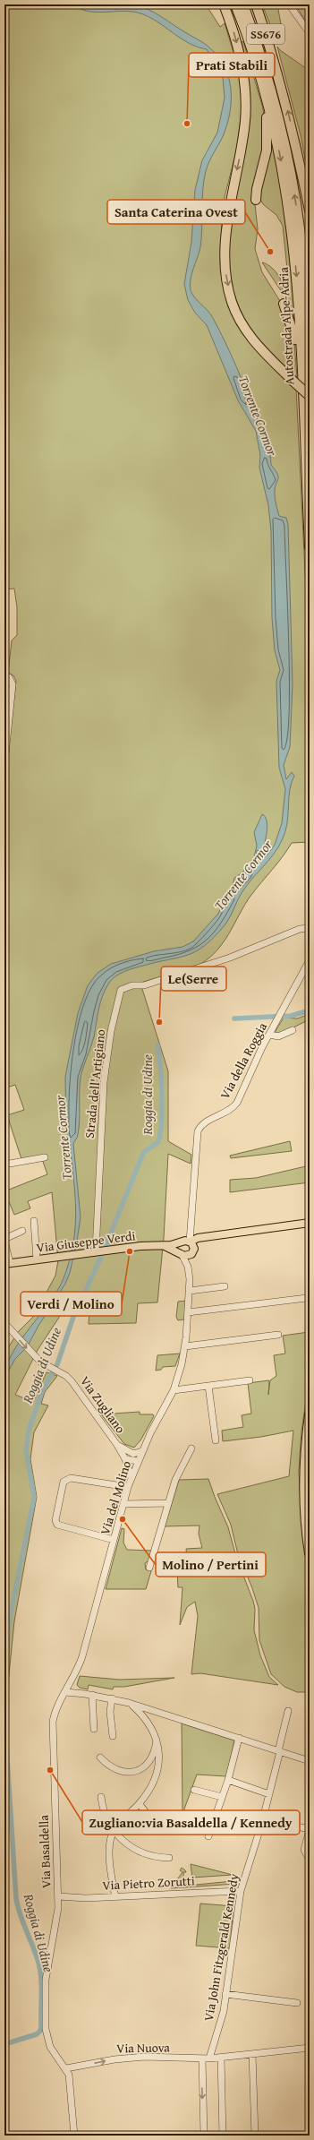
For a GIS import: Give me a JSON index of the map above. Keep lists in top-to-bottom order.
{
  "streets": {
    "highway": ["SS676", "Autostrada Alpe-Adria"],
    "main road": ["Via Giuseppe Verdi"],
    "street": [
      "Via della Roggia",
      "Strada dell'Artigiano",
      "Via Zugliano",
      "Via del Molino",
      "Via Basaldella",
      "Via Pietro Zorutti",
      "Via John Fitzgerald Kennedy",
      "Via Nuova"
    ]
  },
  "crossings": [
    ["Via della Roggia", "Via Giuseppe Verdi"],
    ["Via della Roggia", "Via del Molino"],
    ["Strada dell'Artigiano", "Via Giuseppe Verdi"],
    ["Via Giuseppe Verdi", "Via del Molino"],
    ["Via Zugliano", "Via del Molino"],
    ["Via del Molino", "Via Basaldella"],
    ["Via Basaldella", "Via Pietro Zorutti"],
    ["Via Basaldella", "Via Nuova"],
    ["Via Pietro Zorutti", "Via John Fitzgerald Kennedy"],
    ["Via John Fitzgerald Kennedy", "Via Nuova"]
  ],
  "one_way": ["Via Zugliano", "Via Nuova"],
  "water": ["Torrente Cormor", "Roggia di Udine"],
  "places": [
    "Prati Stabili",
    "Santa Caterina Ovest",
    "Le(Serre",
    "Verdi / Molino",
    "Molino / Pertini",
    "Zugliano:via Basaldella / Kennedy"
  ]
}
